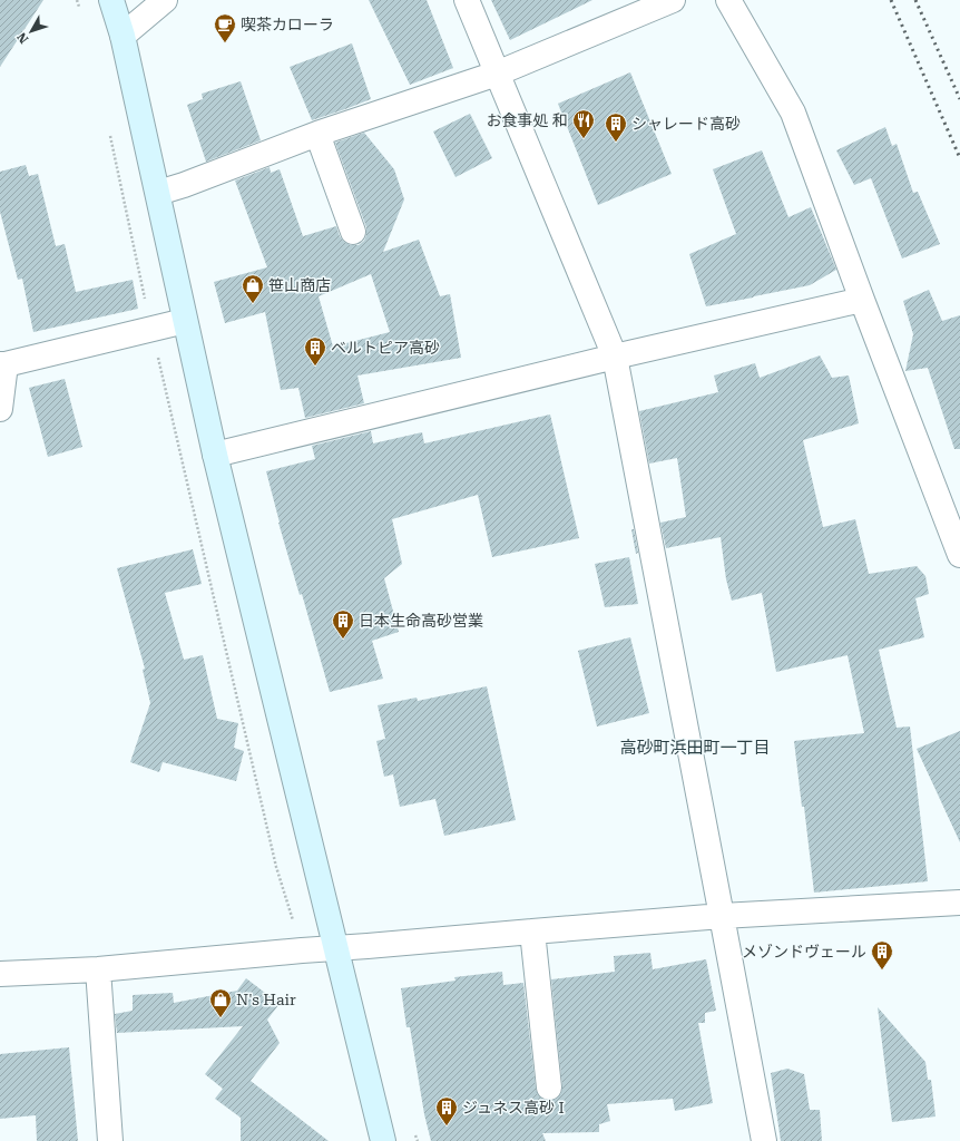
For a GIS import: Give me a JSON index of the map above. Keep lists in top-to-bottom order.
{
  "districts": ["高砂町浜田町一丁目"],
  "places": {
    "cafe": ["喫茶カローラ"],
    "restaurant": ["お食事処 和"],
    "building": [
      "シャレード高砂",
      "ベルトピア高砂",
      "日本生命高砂営業",
      "メゾンドヴェール",
      "ジュネス高砂 I"
    ],
    "shop": ["笹山商店", "N's Hair"]
  },
  "north": "bottom left"
}
